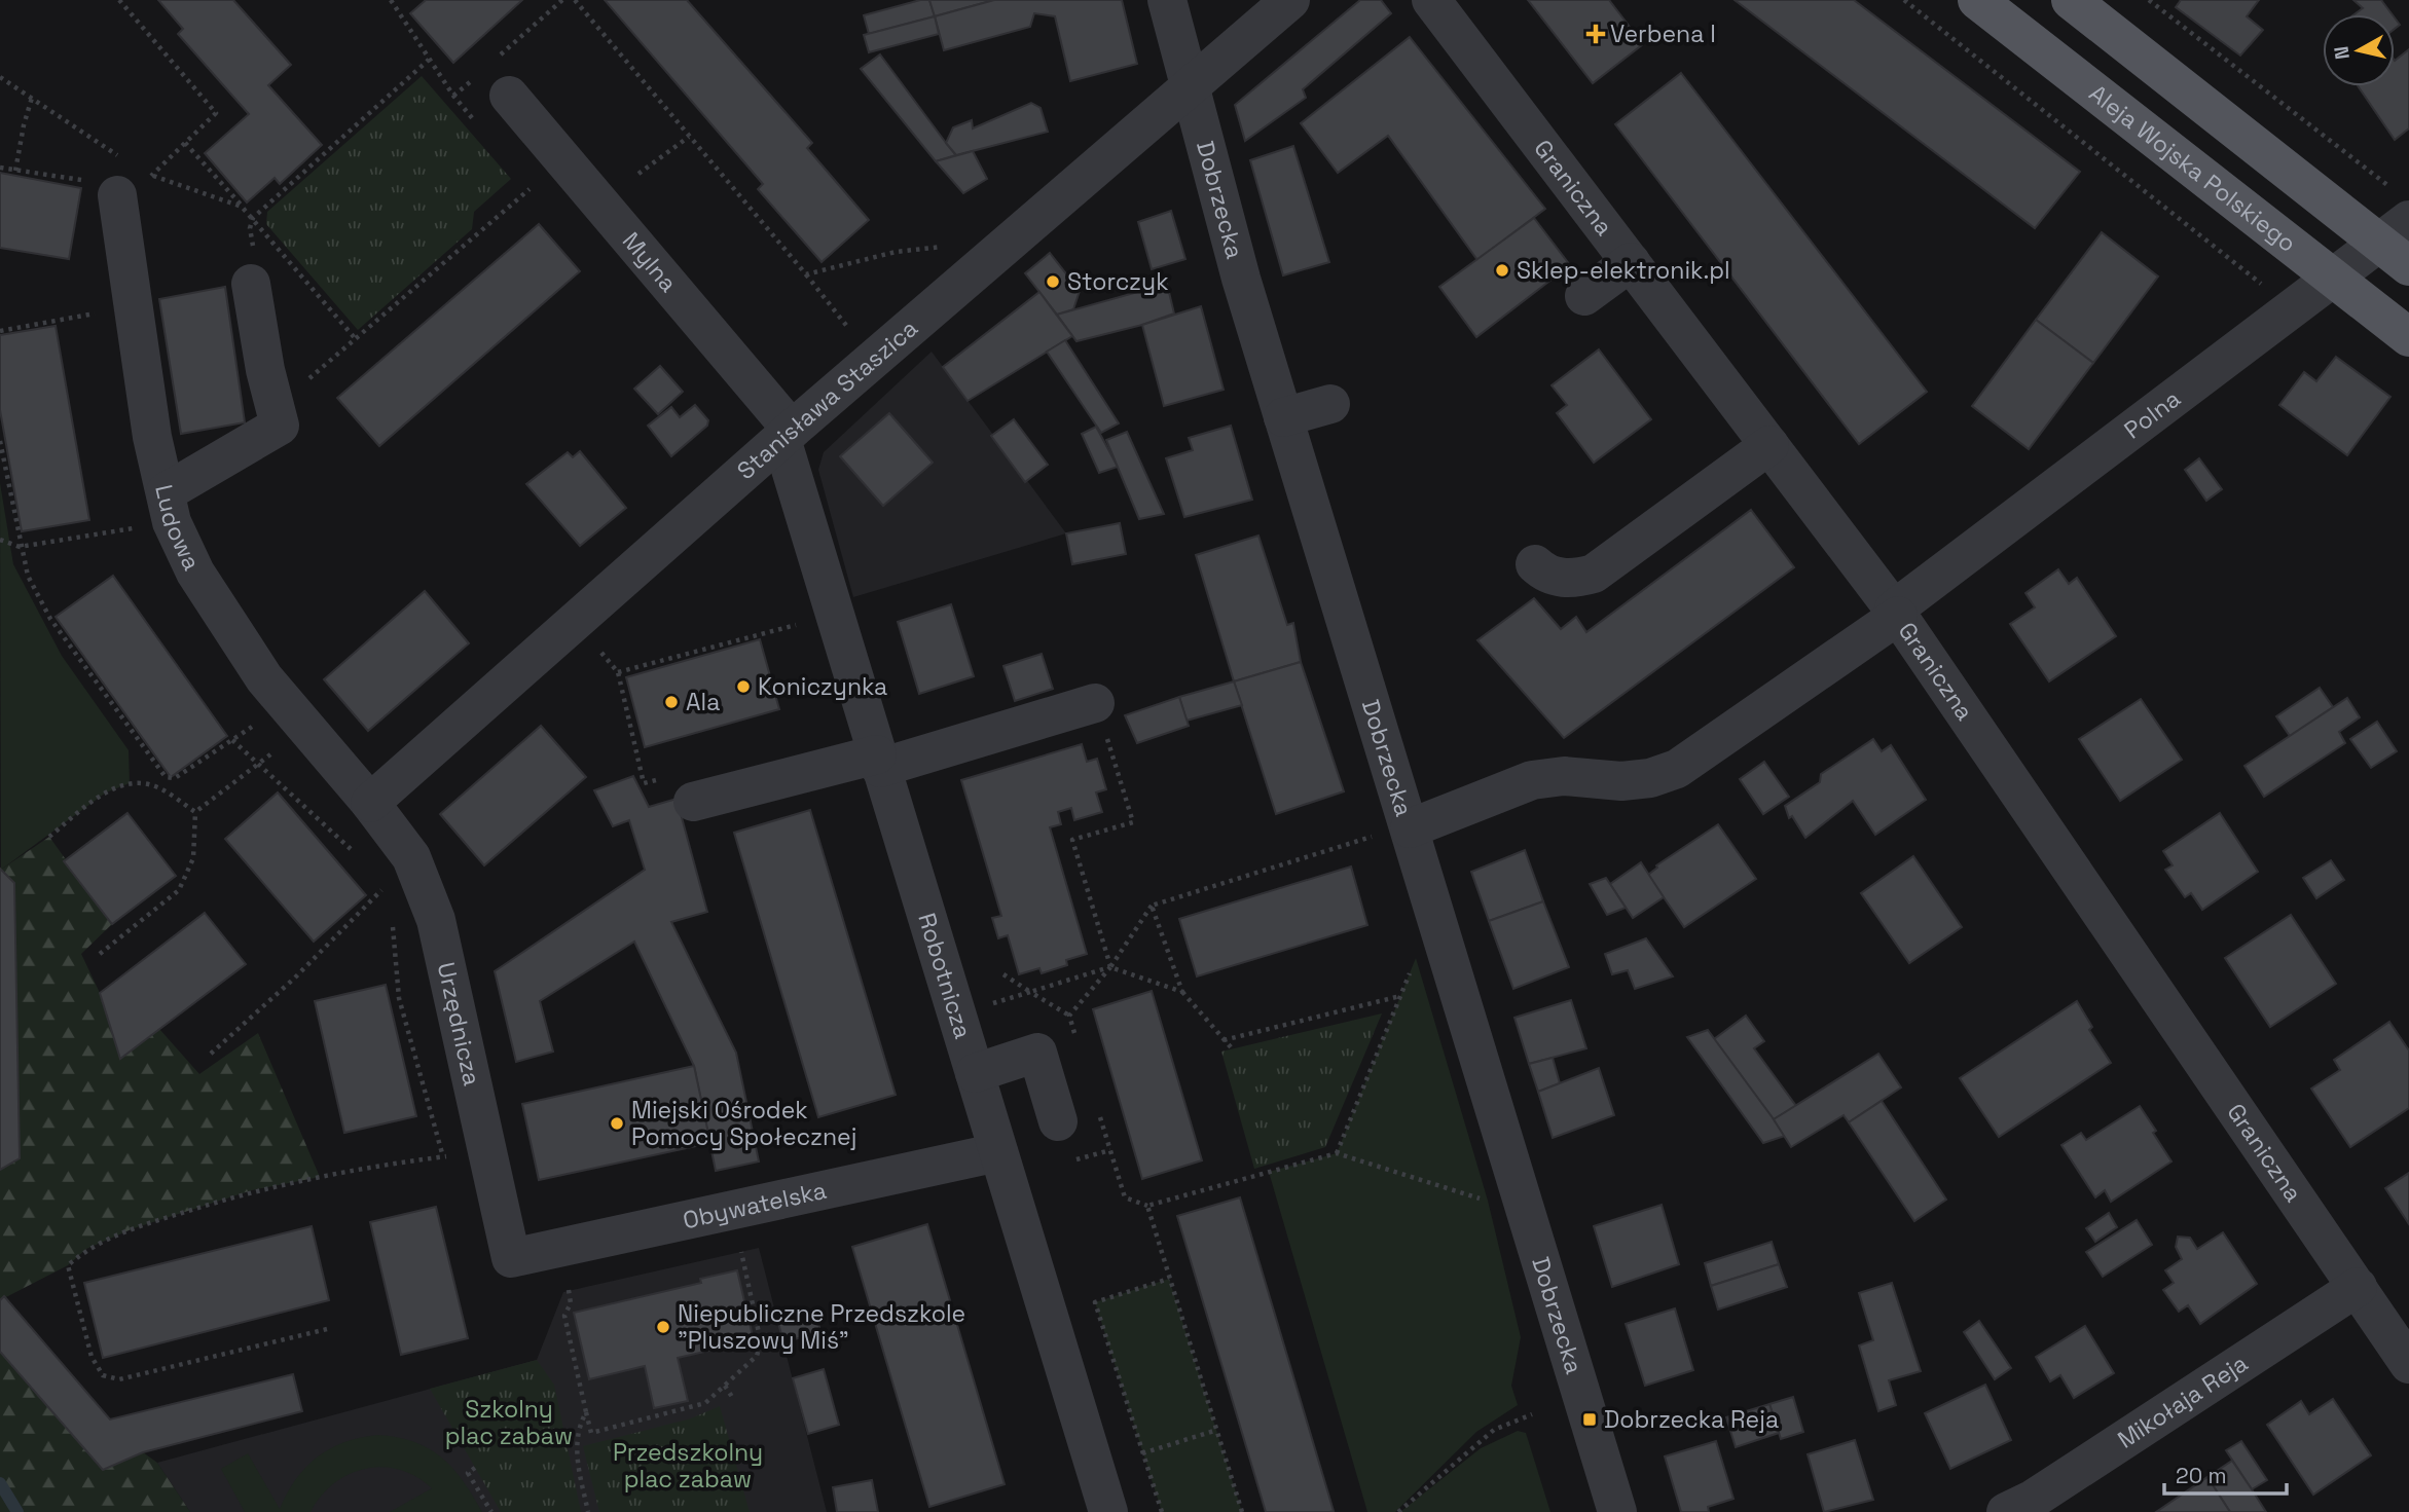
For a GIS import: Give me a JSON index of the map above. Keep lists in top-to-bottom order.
{
  "streets": {
    "main road": ["Aleja Wojska Polskiego"],
    "street": [
      "Graniczna",
      "Dobrzecka",
      "Mylna",
      "Stanisława Staszica",
      "Polna",
      "Ludowa",
      "Robotnicza",
      "Urzędnicza",
      "Obywatelska",
      "Mikołaja Reja"
    ]
  },
  "crossings": [
    ["Aleja Wojska Polskiego", "Polna"],
    ["Graniczna", "Polna"],
    ["Graniczna", "Mikołaja Reja"],
    ["Dobrzecka", "Stanisława Staszica"],
    ["Dobrzecka", "Polna"],
    ["Mylna", "Stanisława Staszica"],
    ["Mylna", "Robotnicza"],
    ["Stanisława Staszica", "Ludowa"],
    ["Stanisława Staszica", "Robotnicza"],
    ["Stanisława Staszica", "Urzędnicza"],
    ["Ludowa", "Urzędnicza"],
    ["Robotnicza", "Obywatelska"],
    ["Urzędnicza", "Obywatelska"]
  ],
  "parks": ["Szkolny plac zabaw", "Przedszkolny plac zabaw"],
  "places": {
    "health": ["Verbena I"],
    "other": [
      "Sklep-elektronik.pl",
      "Storczyk",
      "Koniczynka",
      "Ala",
      "Miejski Ośrodek Pomocy Społecznej",
      "Niepubliczne Przedszkole \"Pluszowy Miś\""
    ],
    "transit": ["Dobrzecka Reja"]
  },
  "scale_bar": "20 m",
  "north": "left"
}
